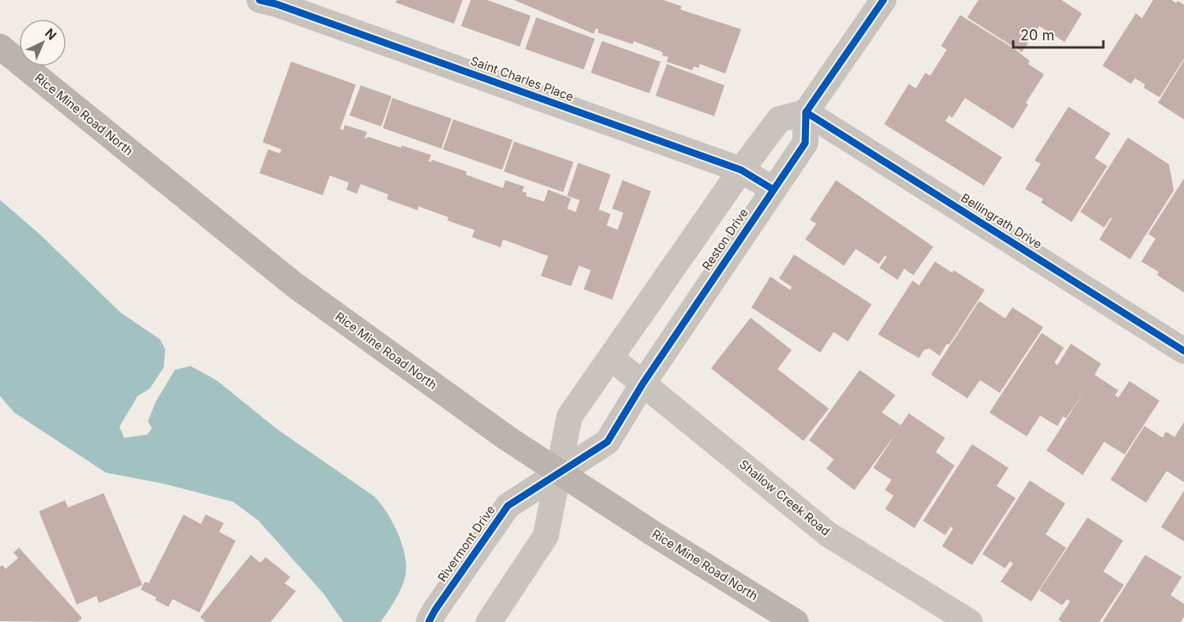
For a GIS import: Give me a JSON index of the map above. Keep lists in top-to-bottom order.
{
  "streets": {
    "main road": ["Rice Mine Road North"],
    "street": [
      "Saint Charles Place",
      "Bellingrath Drive",
      "Reston Drive",
      "Shallow Creek Road",
      "Rivermont Drive"
    ]
  },
  "crossings": [
    ["Saint Charles Place", "Reston Drive"],
    ["Rice Mine Road North", "Reston Drive"],
    ["Rice Mine Road North", "Rivermont Drive"],
    ["Bellingrath Drive", "Reston Drive"],
    ["Reston Drive", "Shallow Creek Road"],
    ["Reston Drive", "Rivermont Drive"]
  ],
  "scale_bar": "20 m",
  "north": "top right"
}
